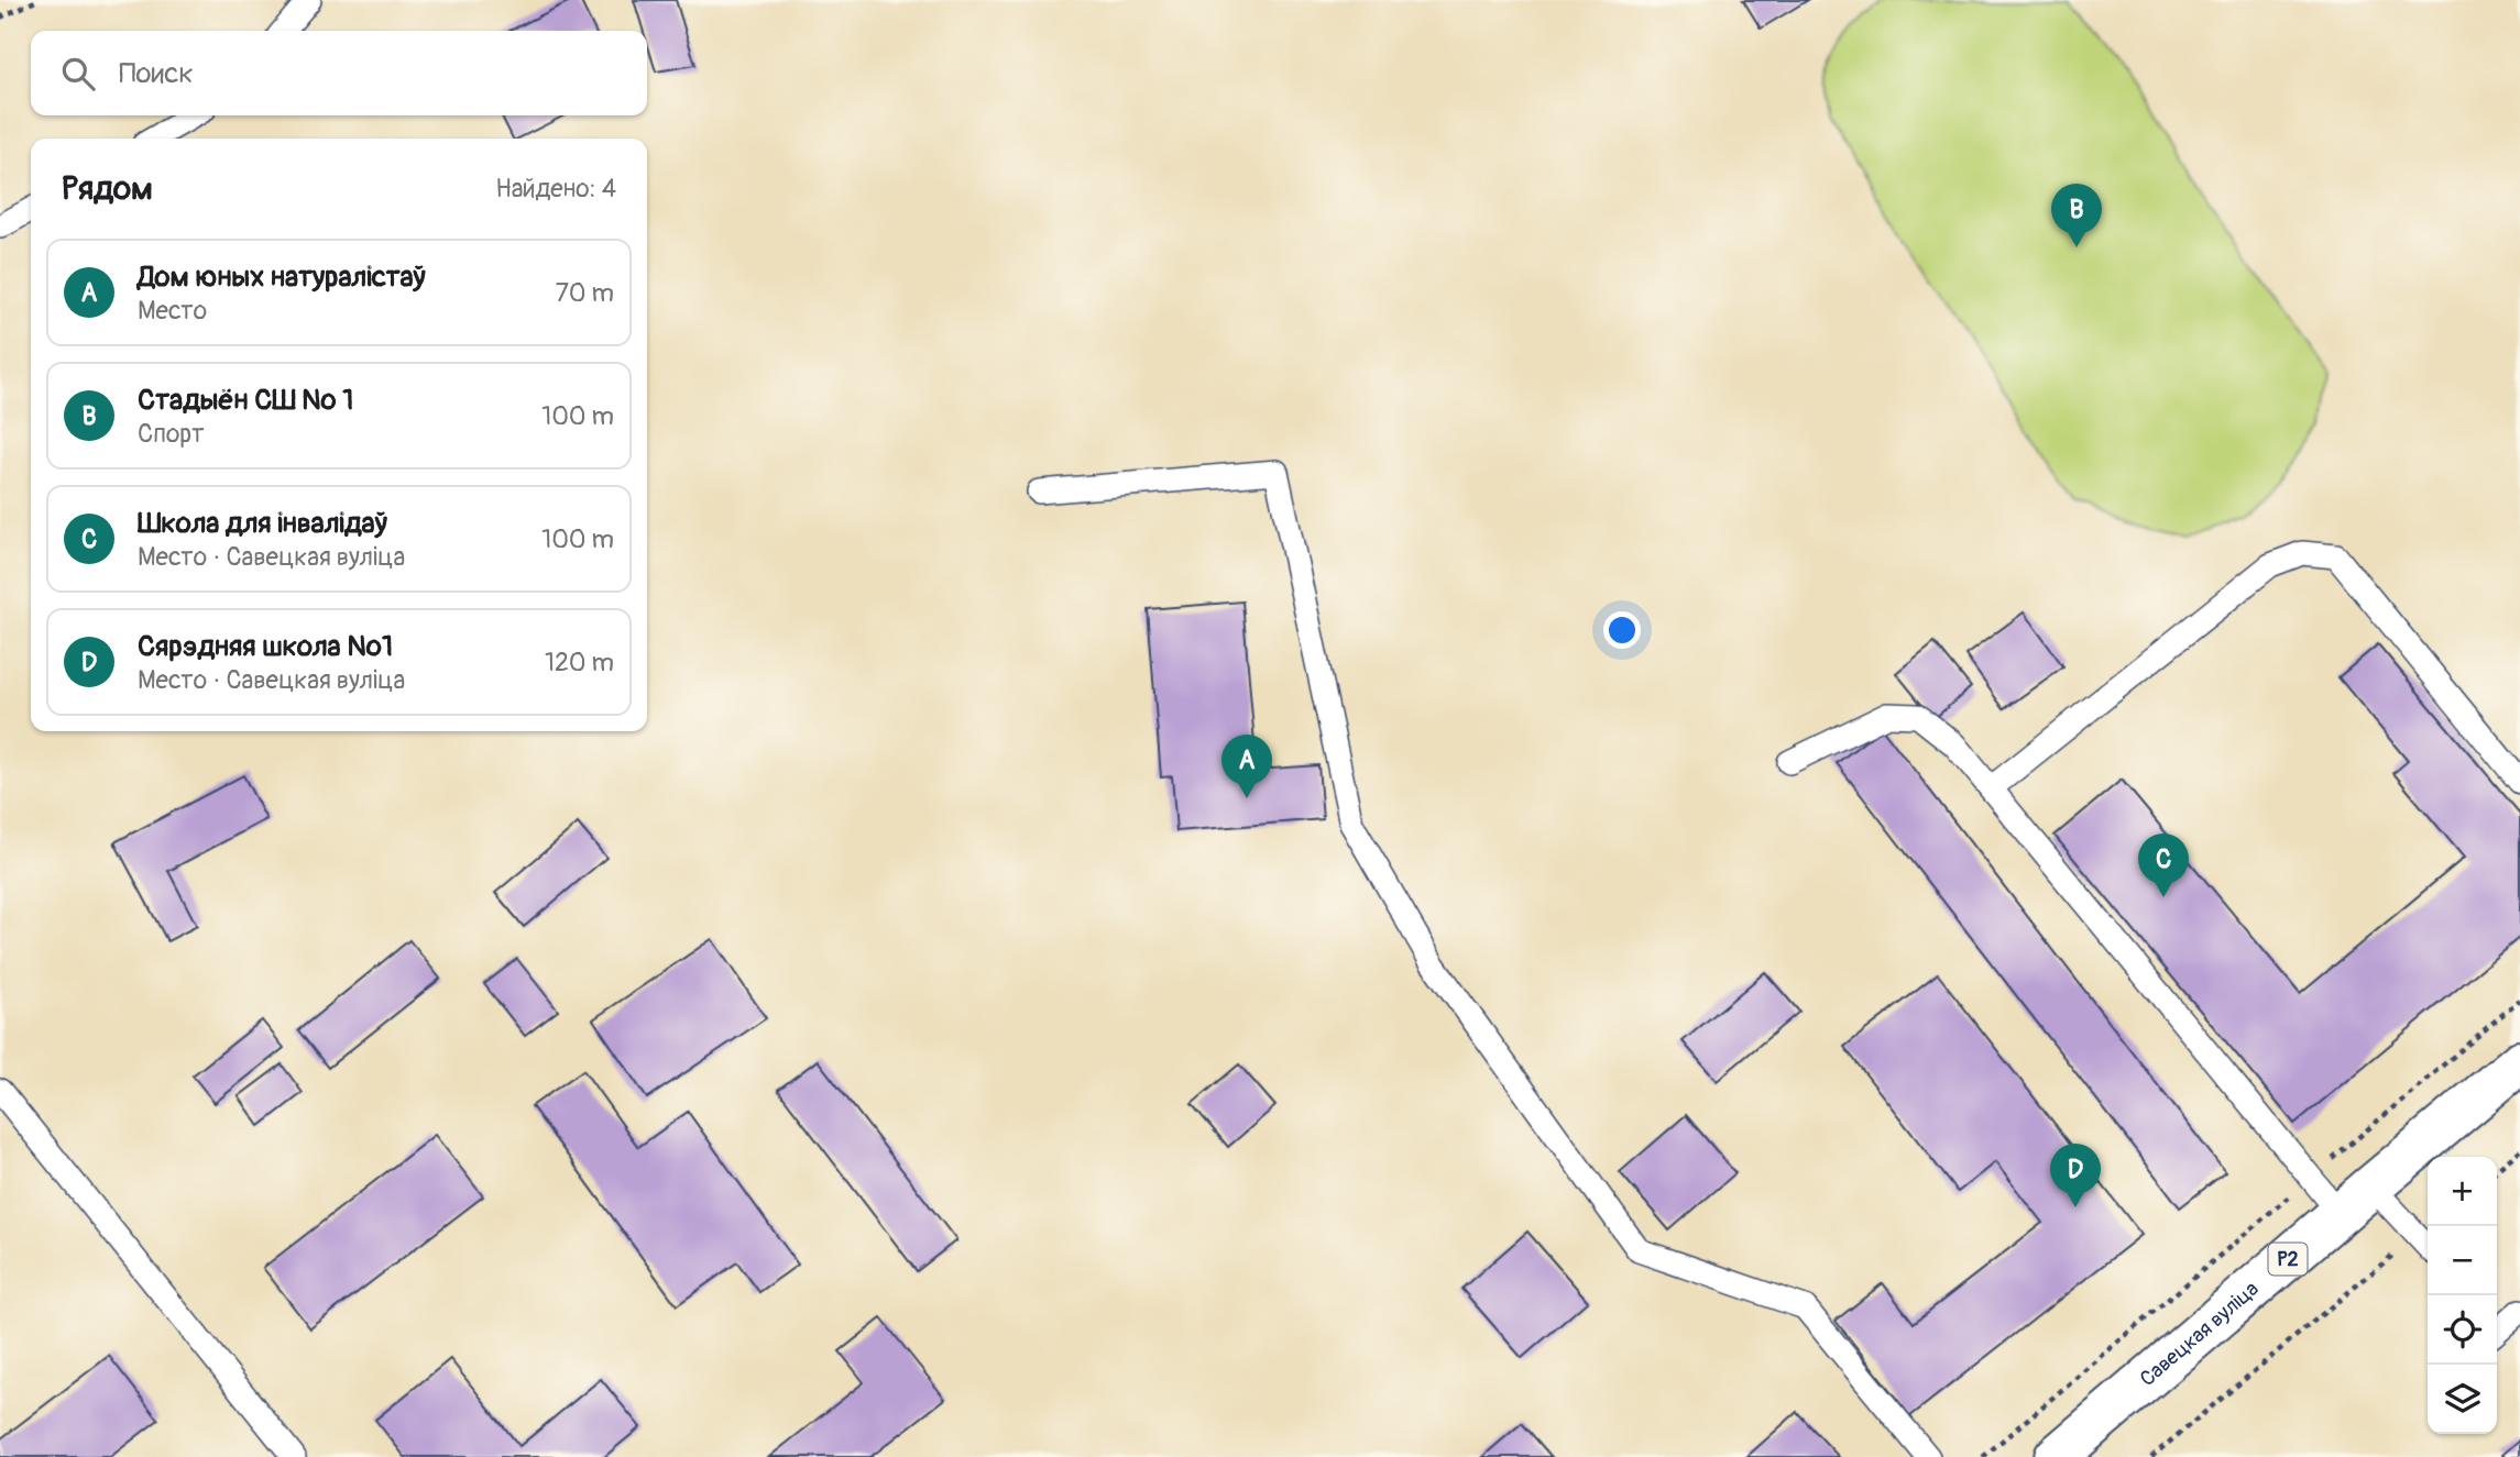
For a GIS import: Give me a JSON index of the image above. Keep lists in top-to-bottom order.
{
  "streets": {
    "main road": ["Р2", "Савецкая вуліца"]
  },
  "page": {
    "search": "Поиск",
    "heading": ["Рядом", "Найдено: 4"],
    "pins": [
      "B",
      "A",
      "C",
      "D"
    ],
    "list": [
      {
        "mark": "A",
        "name": "Дом юных натуралістаў",
        "note": "Место",
        "value": "70 m"
      },
      {
        "mark": "B",
        "name": "Стадыён СШ № 1",
        "note": "Спорт",
        "value": "100 m"
      },
      {
        "mark": "C",
        "name": "Школа для інвалідаў",
        "note": "Место · Савецкая вуліца",
        "value": "100 m"
      },
      {
        "mark": "D",
        "name": "Сярэдняя школа №1",
        "note": "Место · Савецкая вуліца",
        "value": "120 m"
      }
    ],
    "map_buttons": ["+", "−"]
  }
}
